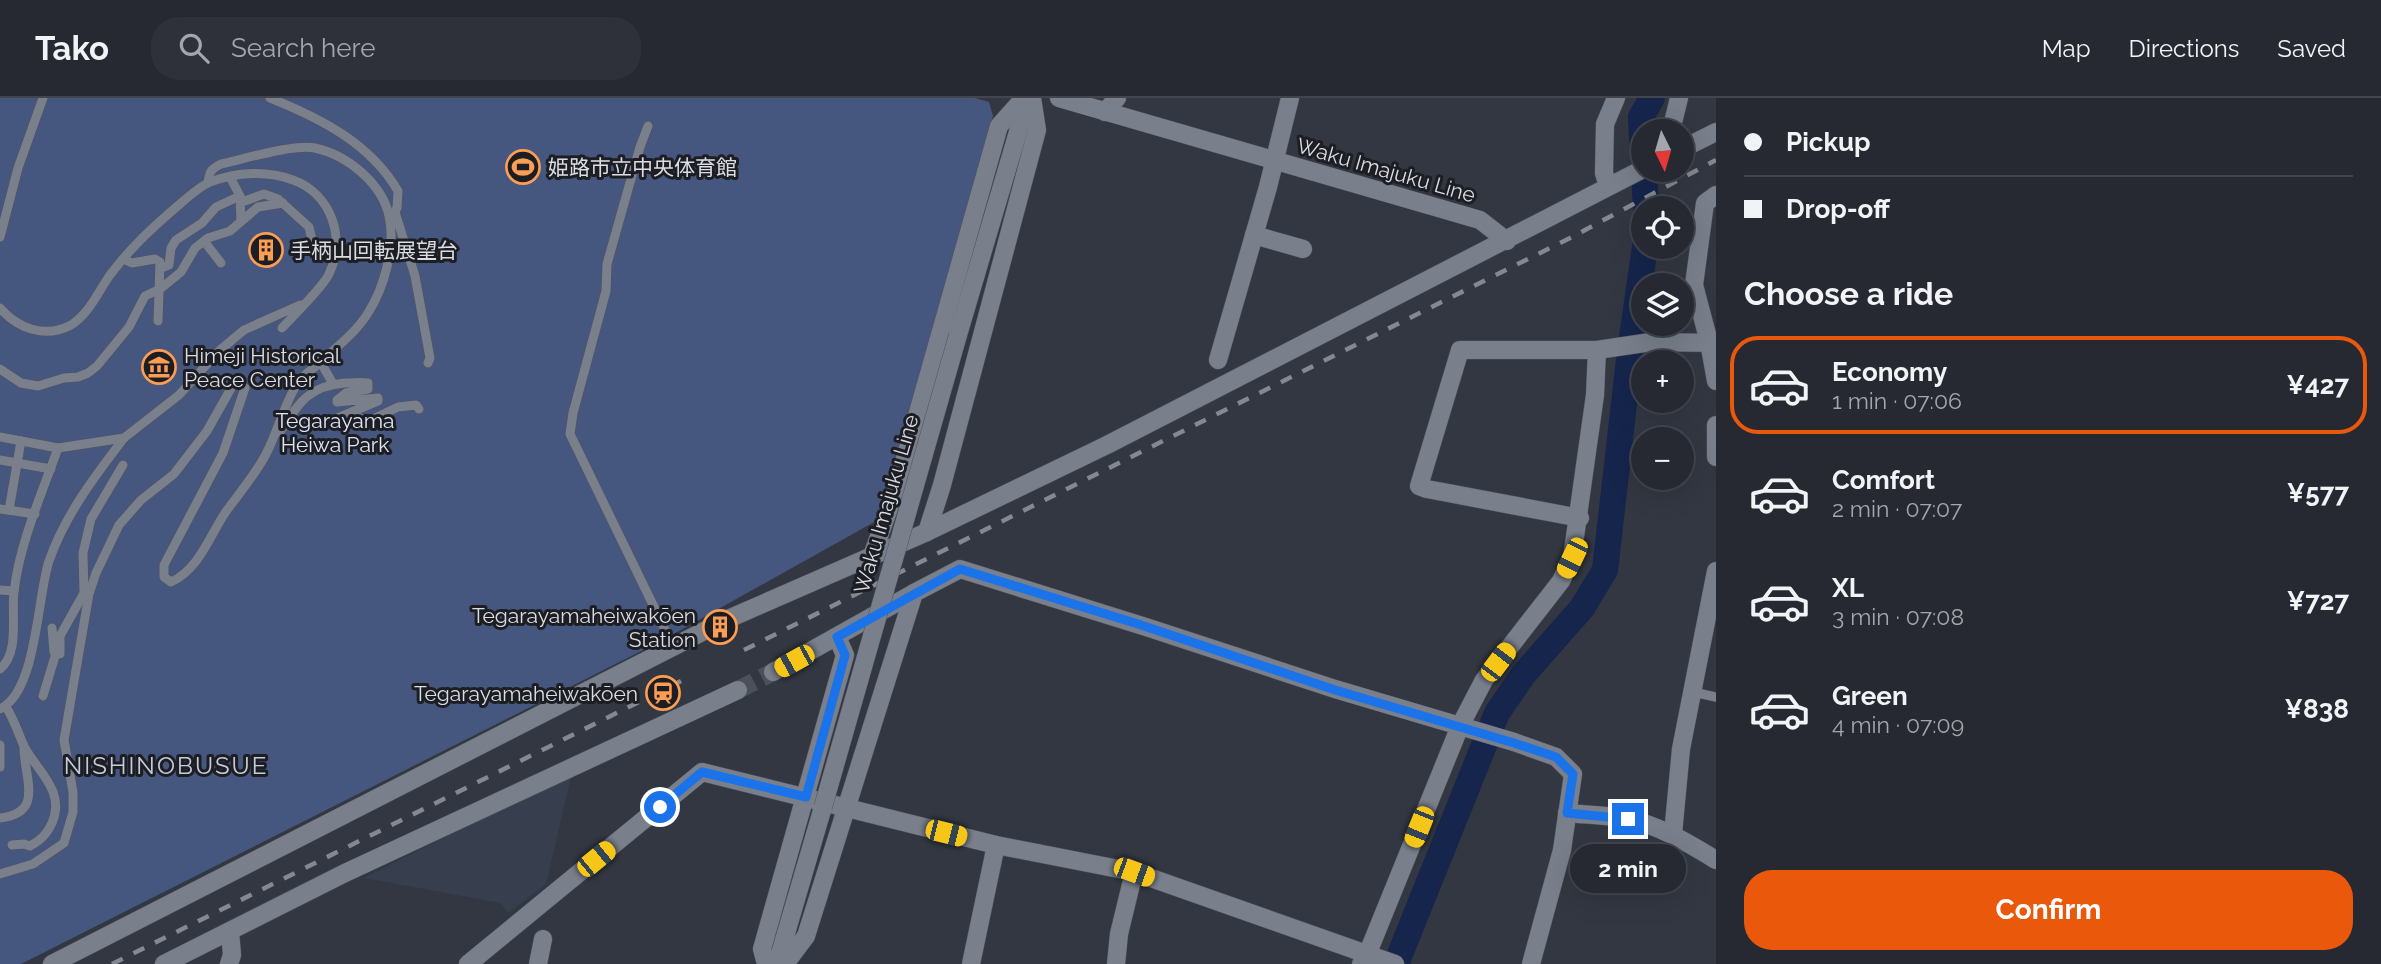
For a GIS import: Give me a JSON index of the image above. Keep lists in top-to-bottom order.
{
  "streets": {
    "street": ["Waku Imajuku Line"]
  },
  "districts": ["NISHINOBUSUE"],
  "parks": ["Tegarayama Heiwa Park"],
  "places": {
    "sports": ["姫路市立中央体育館"],
    "building": ["手柄山回転展望台", "Tegarayamaheiwakōen Station"],
    "museum": ["Himeji Historical Peace Center"],
    "station": ["Tegarayamaheiwakōen"]
  },
  "north": "bottom",
  "page": {
    "header": "Tako",
    "search": "Search here",
    "nav": ["Map", "Directions", "Saved"],
    "banner": ["Pickup", "Drop-off"],
    "map_buttons": ["+", "−"],
    "heading": "Choose a ride",
    "list": [
      {
        "name": "Economy",
        "note": "1 min · 07:06",
        "value": "¥427"
      },
      {
        "name": "Comfort",
        "note": "2 min · 07:07",
        "value": "¥577"
      },
      {
        "name": "XL",
        "note": "3 min · 07:08",
        "value": "¥727"
      },
      {
        "name": "Green",
        "note": "4 min · 07:09",
        "value": "¥838"
      }
    ],
    "bubble": "2 min",
    "buttons": "Confirm"
  }
}
